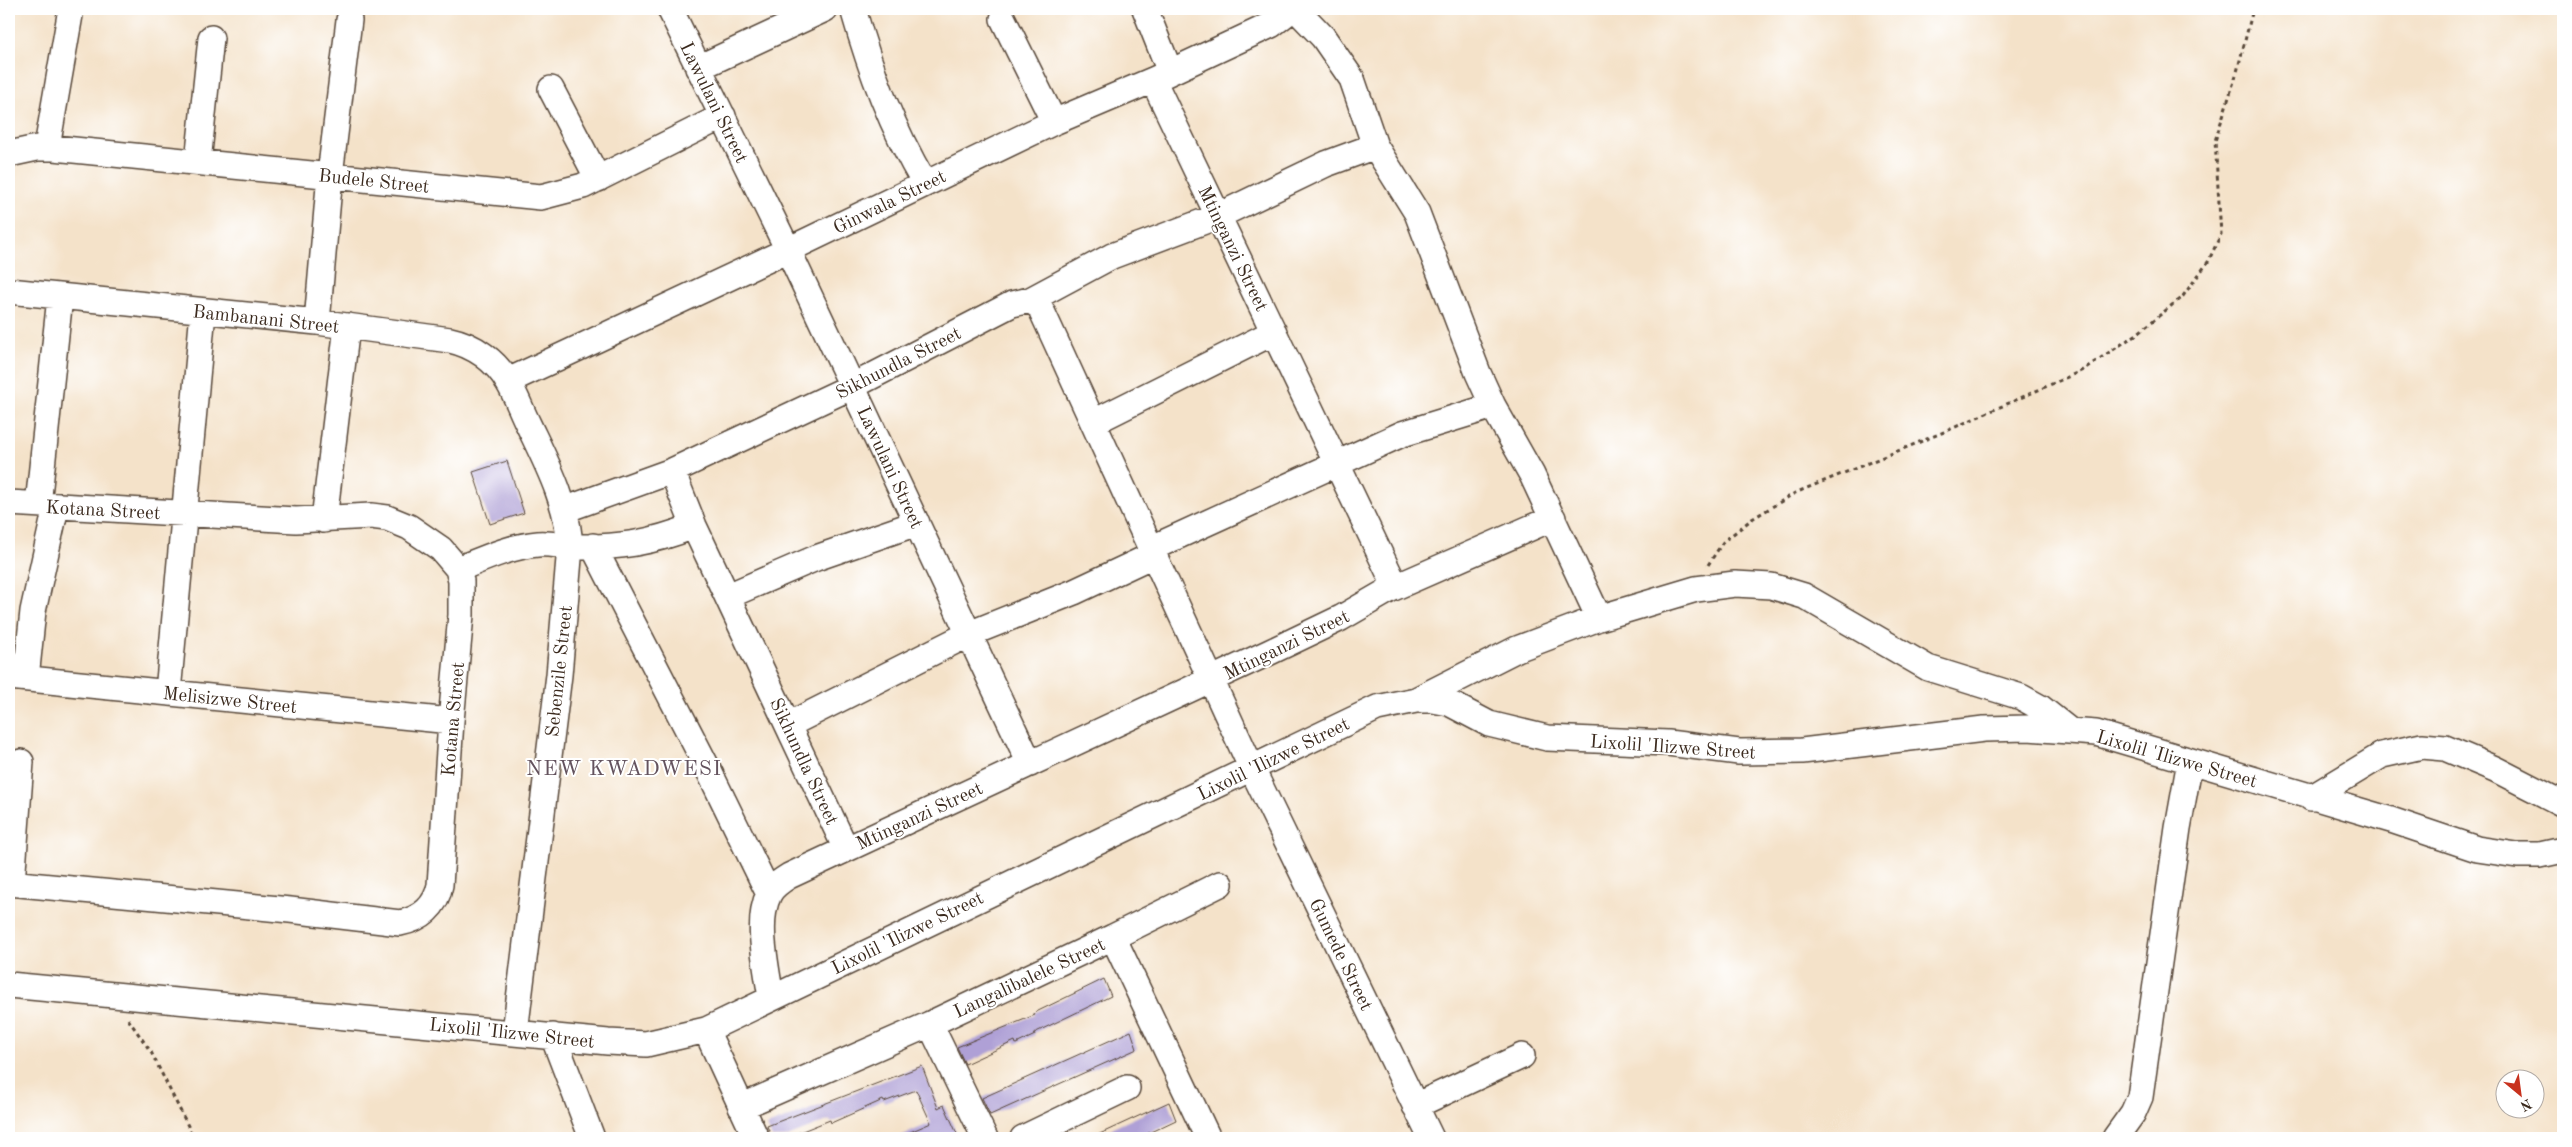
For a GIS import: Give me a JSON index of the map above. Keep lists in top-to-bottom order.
{
  "streets": {
    "street": [
      "Lawulani Street",
      "Budele Street",
      "Ginwala Street",
      "Mtinganzi Street",
      "Bambanani Street",
      "Sikhundla Street",
      "Kotana Street",
      "Sebenzile Street",
      "Melisizwe Street",
      "Lixolil 'Ilizwe Street",
      "Gumede Street",
      "Langalibalele Street"
    ]
  },
  "crossings": [
    ["Lawulani Street", "Budele Street"],
    ["Lawulani Street", "Ginwala Street"],
    ["Lawulani Street", "Mtinganzi Street"],
    ["Lawulani Street", "Sikhundla Street"],
    ["Ginwala Street", "Mtinganzi Street"],
    ["Ginwala Street", "Bambanani Street"],
    ["Ginwala Street", "Sebenzile Street"],
    ["Mtinganzi Street", "Sikhundla Street"],
    ["Bambanani Street", "Sebenzile Street"],
    ["Kotana Street", "Melisizwe Street"],
    ["Sebenzile Street", "Lixolil 'Ilizwe Street"],
    ["Lixolil 'Ilizwe Street", "Gumede Street"]
  ],
  "districts": ["NEW KWADWESI"],
  "north": "bottom right"
}
